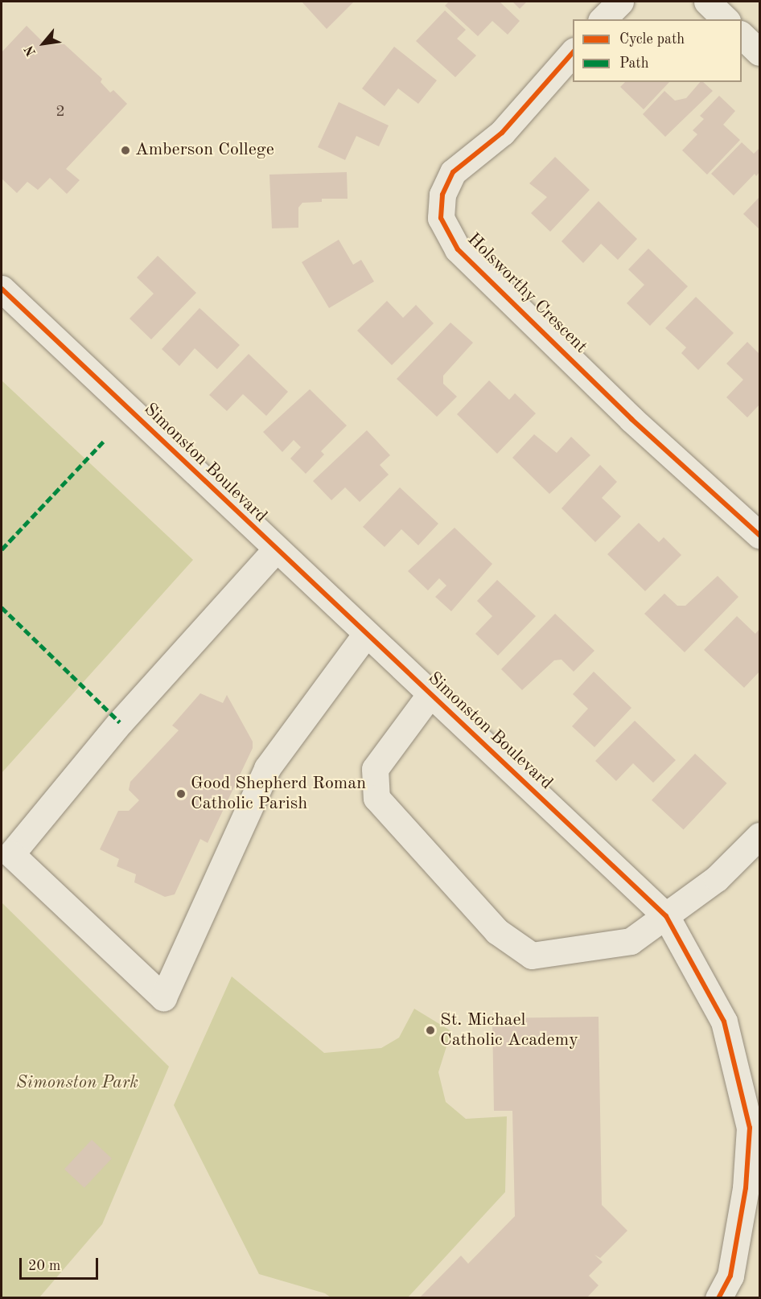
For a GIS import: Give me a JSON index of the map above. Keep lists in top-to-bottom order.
{
  "streets": {
    "street": ["Holsworthy Crescent", "Simonston Boulevard"]
  },
  "parks": ["Simonston Park"],
  "places": ["Amberson College", "Good Shepherd Roman Catholic Parish", "St. Michael Catholic Academy"],
  "house_numbers": ["2"],
  "legend": ["Cycle path", "Path"],
  "scale_bar": "20 m",
  "north": "bottom left"
}
